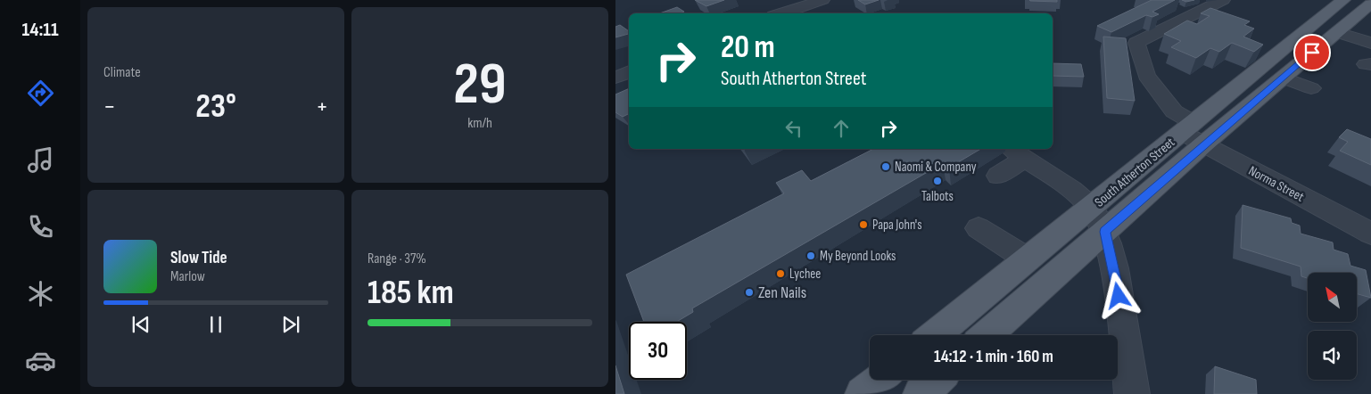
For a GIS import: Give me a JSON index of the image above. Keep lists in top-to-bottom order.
{
  "streets": {
    "main road": ["South Atherton Street"],
    "street": ["Norma Street"]
  },
  "crossings": [
    ["South Atherton Street", "Norma Street"]
  ],
  "places": [
    "Naomi & Company",
    "Talbots",
    "Papa John's",
    "My Beyond Looks",
    "Lychee",
    "Zen Nails"
  ],
  "north": "top left",
  "page": {
    "tabs": "14:11",
    "tile": [
      "Climate",
      ["29", "km/h"],
      ["Range · 37%", "185 km"]
    ],
    "turn": ["20 m", "South Atherton Street"],
    "heat": ["−", "23°", "+"],
    "song": ["Slow Tide", "Marlow"],
    "limit": "30",
    "trip": "14:12 · 1 min · 160 m"
  }
}
